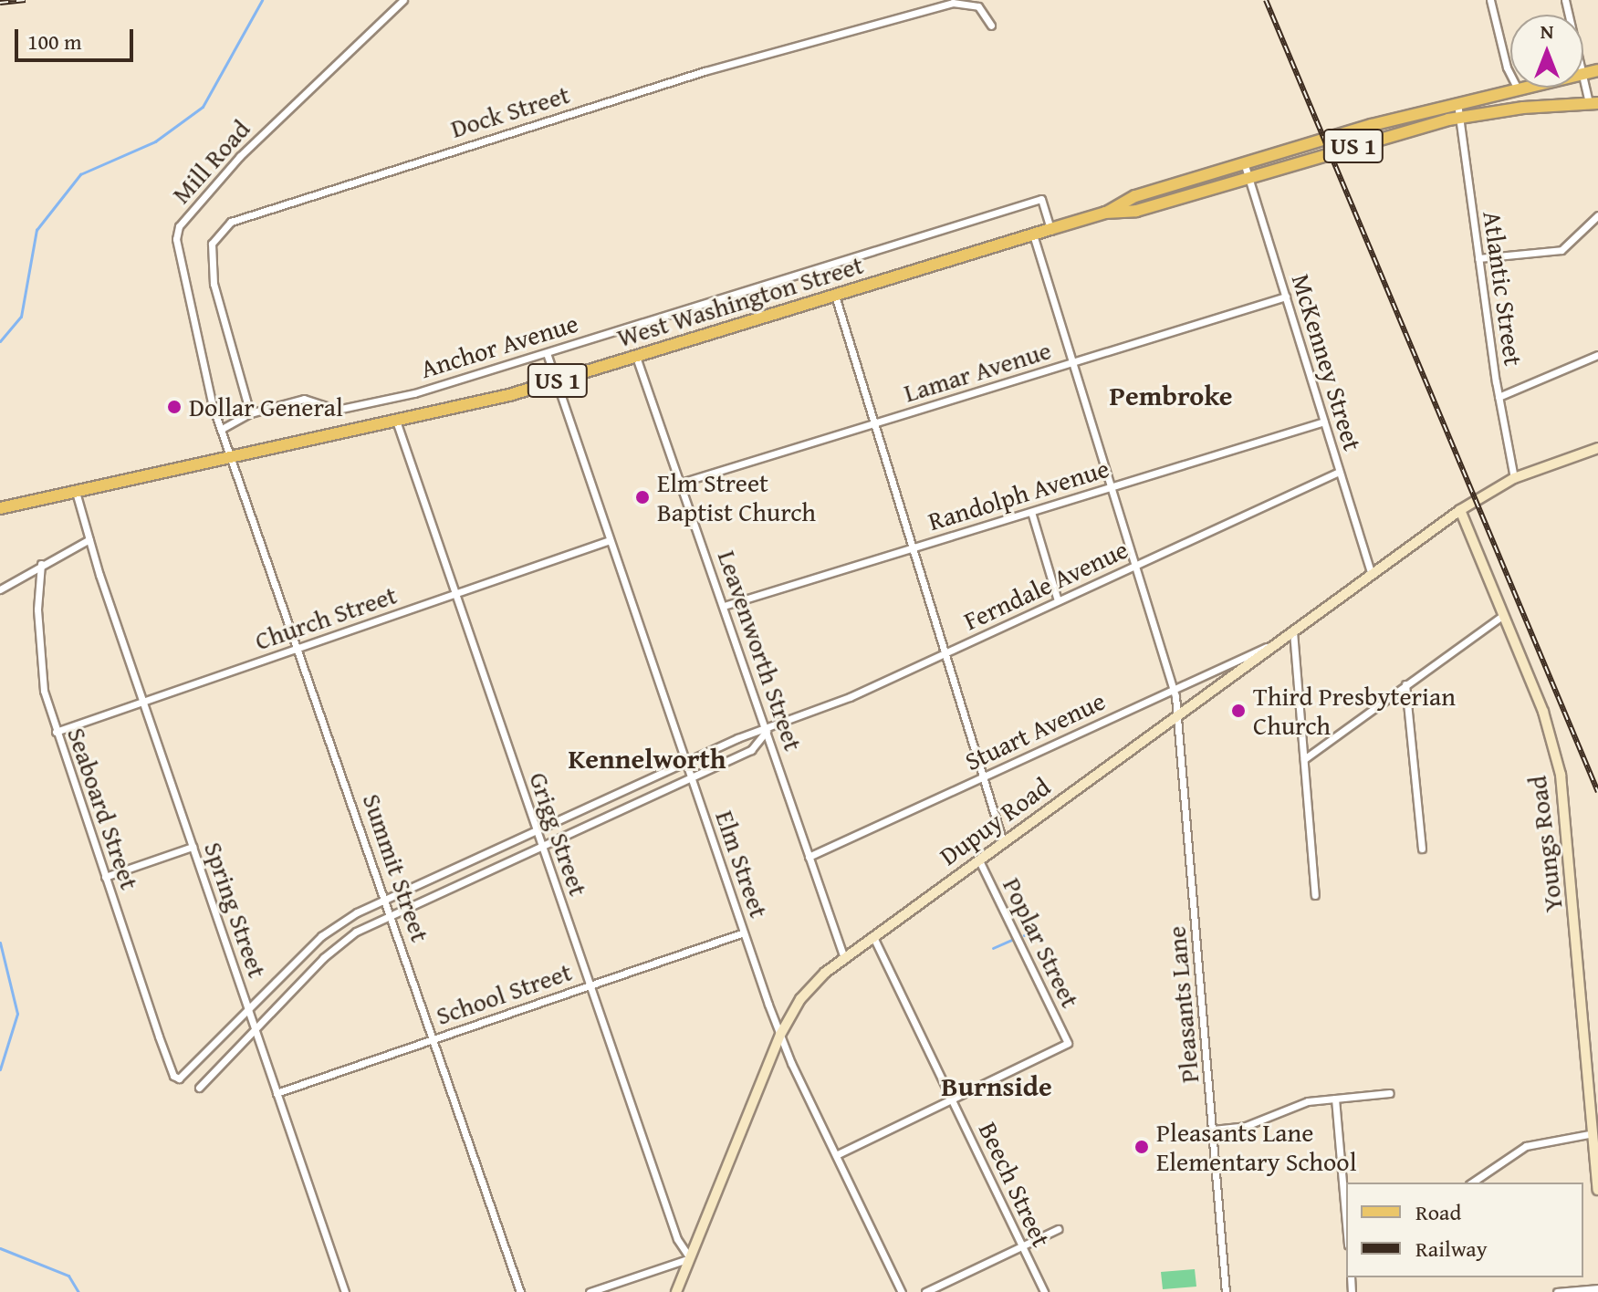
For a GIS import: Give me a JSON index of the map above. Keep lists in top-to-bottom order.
{
  "streets": {
    "main road": ["US 1", "West Washington Street"],
    "street": [
      "Dock Street",
      "Mill Road",
      "Atlantic Street",
      "Anchor Avenue",
      "McKenney Street",
      "Lamar Avenue",
      "Randolph Avenue",
      "Ferndale Avenue",
      "Church Street",
      "Leavenworth Street",
      "Stuart Avenue",
      "Seaboard Street",
      "Dupuy Road",
      "Grigg Street",
      "Youngs Road",
      "Elm Street",
      "Summit Street",
      "Spring Street",
      "Poplar Street",
      "School Street",
      "Pleasants Lane",
      "Beech Street"
    ]
  },
  "crossings": [
    ["Dock Street", "Anchor Avenue"],
    ["US 1", "Atlantic Street"],
    ["US 1", "West Washington Street"],
    ["Mill Road", "West Washington Street"],
    ["Mill Road", "Anchor Avenue"],
    ["Mill Road", "Summit Street"],
    ["Atlantic Street", "West Washington Street"],
    ["Atlantic Street", "Dupuy Road"],
    ["West Washington Street", "Anchor Avenue"],
    ["West Washington Street", "McKenney Street"],
    ["West Washington Street", "Leavenworth Street"],
    ["West Washington Street", "Grigg Street"],
    ["West Washington Street", "Elm Street"],
    ["West Washington Street", "Summit Street"],
    ["West Washington Street", "Spring Street"],
    ["West Washington Street", "Pleasants Lane"],
    ["Anchor Avenue", "Elm Street"],
    ["McKenney Street", "Lamar Avenue"],
    ["McKenney Street", "Randolph Avenue"],
    ["McKenney Street", "Ferndale Avenue"],
    ["McKenney Street", "Dupuy Road"],
    ["Lamar Avenue", "Leavenworth Street"],
    ["Lamar Avenue", "Pleasants Lane"],
    ["Randolph Avenue", "Leavenworth Street"],
    ["Randolph Avenue", "Pleasants Lane"],
    ["Ferndale Avenue", "Leavenworth Street"],
    ["Ferndale Avenue", "Seaboard Street"],
    ["Ferndale Avenue", "Grigg Street"],
    ["Ferndale Avenue", "Elm Street"],
    ["Ferndale Avenue", "Summit Street"],
    ["Ferndale Avenue", "Spring Street"],
    ["Ferndale Avenue", "Pleasants Lane"],
    ["Church Street", "Seaboard Street"],
    ["Church Street", "Grigg Street"],
    ["Church Street", "Elm Street"],
    ["Church Street", "Summit Street"],
    ["Church Street", "Spring Street"],
    ["Leavenworth Street", "Stuart Avenue"],
    ["Leavenworth Street", "Dupuy Road"],
    ["Stuart Avenue", "Dupuy Road"],
    ["Stuart Avenue", "Pleasants Lane"],
    ["Dupuy Road", "Grigg Street"],
    ["Dupuy Road", "Youngs Road"],
    ["Dupuy Road", "Elm Street"],
    ["Dupuy Road", "Poplar Street"],
    ["Dupuy Road", "Pleasants Lane"],
    ["Dupuy Road", "Beech Street"],
    ["Grigg Street", "School Street"],
    ["Elm Street", "School Street"],
    ["Summit Street", "School Street"],
    ["Spring Street", "School Street"],
    ["Poplar Street", "Beech Street"]
  ],
  "districts": ["Pembroke", "Kennelworth", "Burnside"],
  "places": [
    "Dollar General",
    "Elm Street Baptist Church",
    "Third Presbyterian Church",
    "Pleasants Lane Elementary School"
  ],
  "legend": ["Road", "Railway"],
  "scale_bar": "100 m",
  "north": "top"
}
